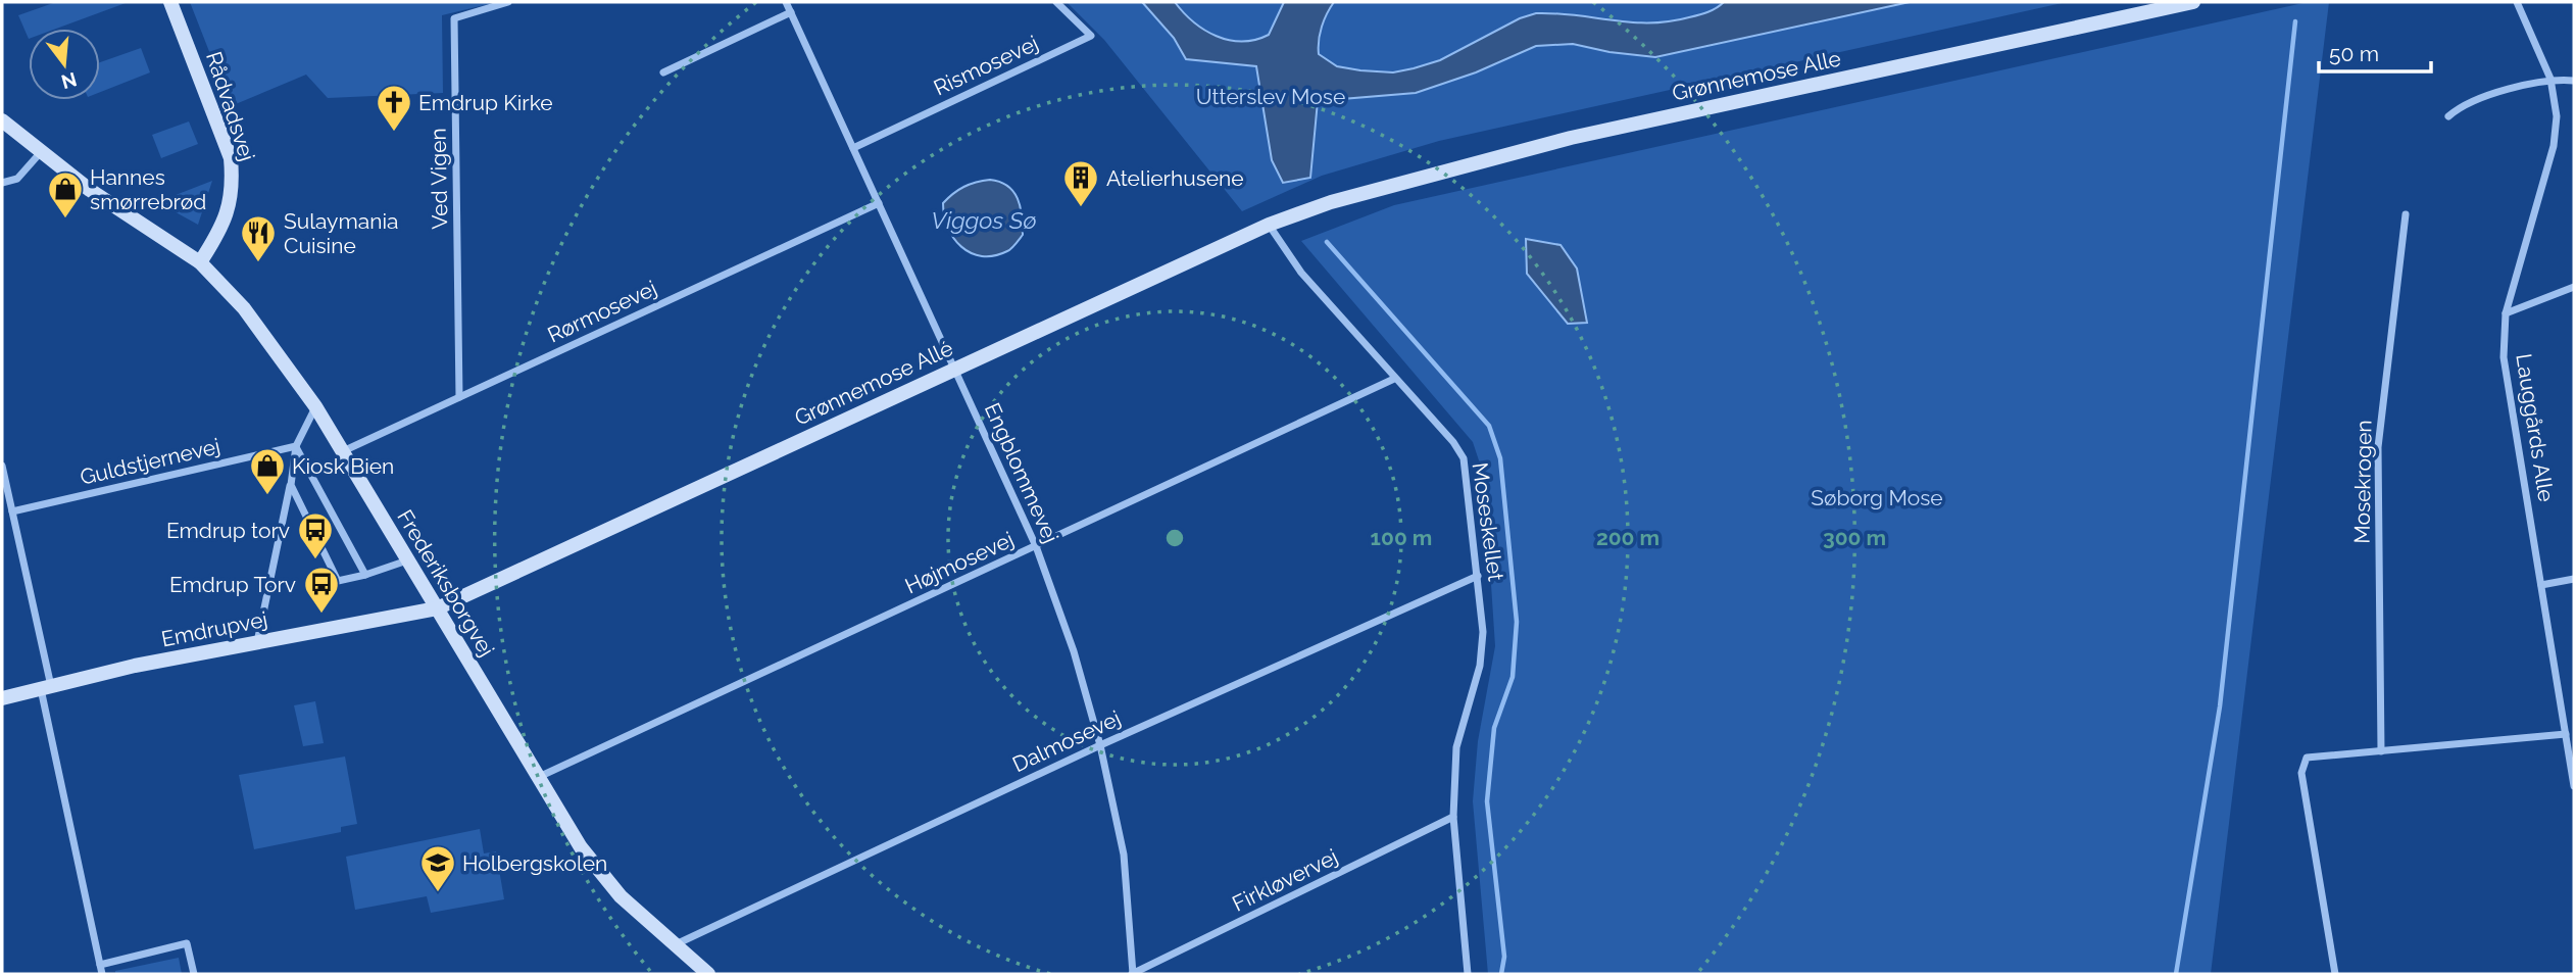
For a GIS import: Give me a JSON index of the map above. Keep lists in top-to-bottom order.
{
  "streets": {
    "street": [
      "Rismosevej",
      "Grønnemose Alle",
      "Rådvadsvej",
      "Ved Vigen",
      "Rørmosevej",
      "Grønnemose Allé",
      "Lauggårds Alle",
      "Guldstjernevej",
      "Engblommevej",
      "Mosekrogen",
      "Moseskellet",
      "Højmosevej",
      "Frederiksborgvej",
      "Emdrupvej",
      "Dalmosevej",
      "Firkløvervej"
    ]
  },
  "crossings": [
    ["Rismosevej", "Engblommevej"],
    ["Grønnemose Alle", "Grønnemose Allé"],
    ["Rådvadsvej", "Frederiksborgvej"],
    ["Ved Vigen", "Rørmosevej"],
    ["Rørmosevej", "Engblommevej"],
    ["Rørmosevej", "Frederiksborgvej"],
    ["Grønnemose Allé", "Engblommevej"],
    ["Grønnemose Allé", "Moseskellet"],
    ["Grønnemose Allé", "Frederiksborgvej"],
    ["Grønnemose Allé", "Emdrupvej"],
    ["Engblommevej", "Højmosevej"],
    ["Engblommevej", "Dalmosevej"],
    ["Engblommevej", "Firkløvervej"],
    ["Moseskellet", "Højmosevej"],
    ["Moseskellet", "Dalmosevej"],
    ["Moseskellet", "Firkløvervej"],
    ["Højmosevej", "Frederiksborgvej"],
    ["Frederiksborgvej", "Emdrupvej"],
    ["Frederiksborgvej", "Dalmosevej"]
  ],
  "water": ["Viggos Sø"],
  "parks": ["Utterslev Mose", "Søborg Mose"],
  "places": {
    "church": ["Emdrup Kirke"],
    "building": ["Atelierhusene"],
    "shop": ["Hannes smørrebrød", "Kiosk Bien"],
    "restaurant": ["Sulaymania Cuisine"],
    "bus stop": ["Emdrup torv", "Emdrup Torv"],
    "school or university": ["Holbergskolen"]
  },
  "scale_bar": "50 m",
  "north": "bottom",
  "rings": ["100 m", "200 m", "300 m"]
}
